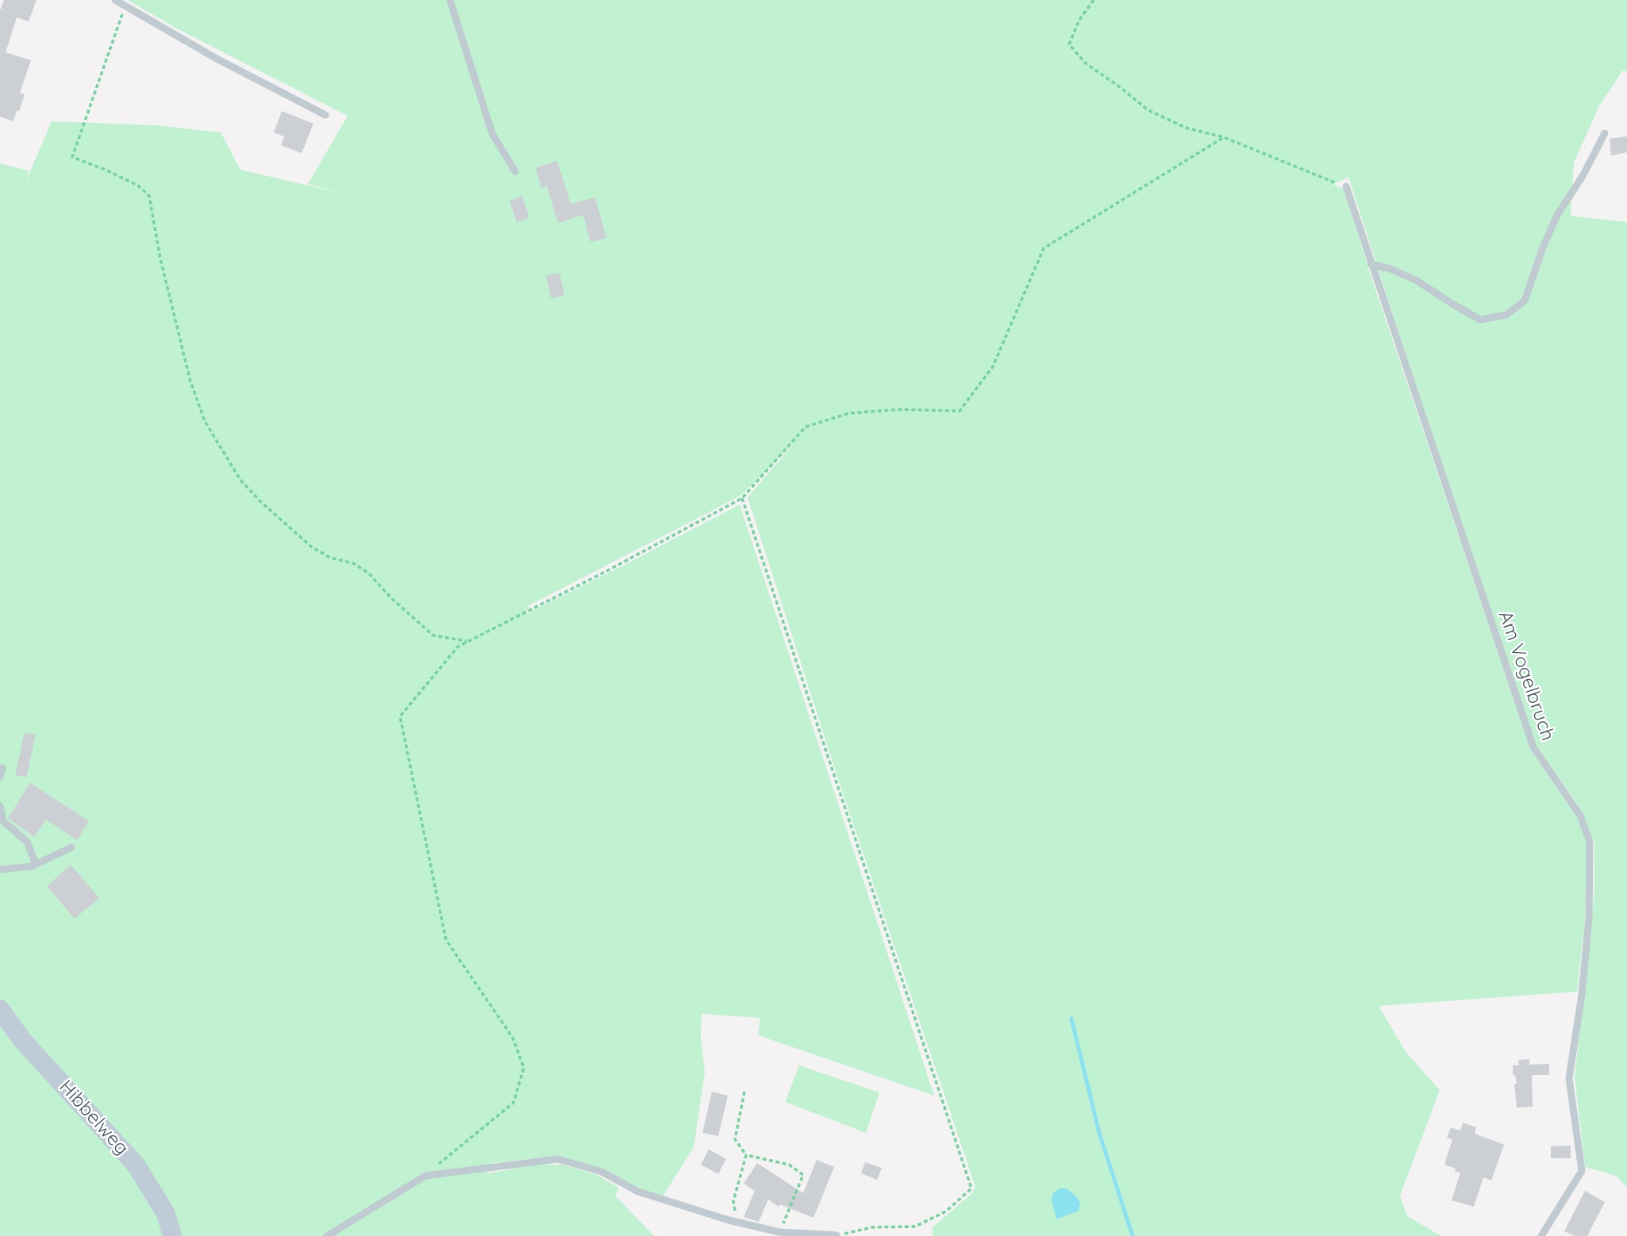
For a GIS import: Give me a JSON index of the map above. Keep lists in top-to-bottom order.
{
  "streets": {
    "street": ["Hibbelweg"],
    "lane": ["Am Vogelbruch"]
  }
}
